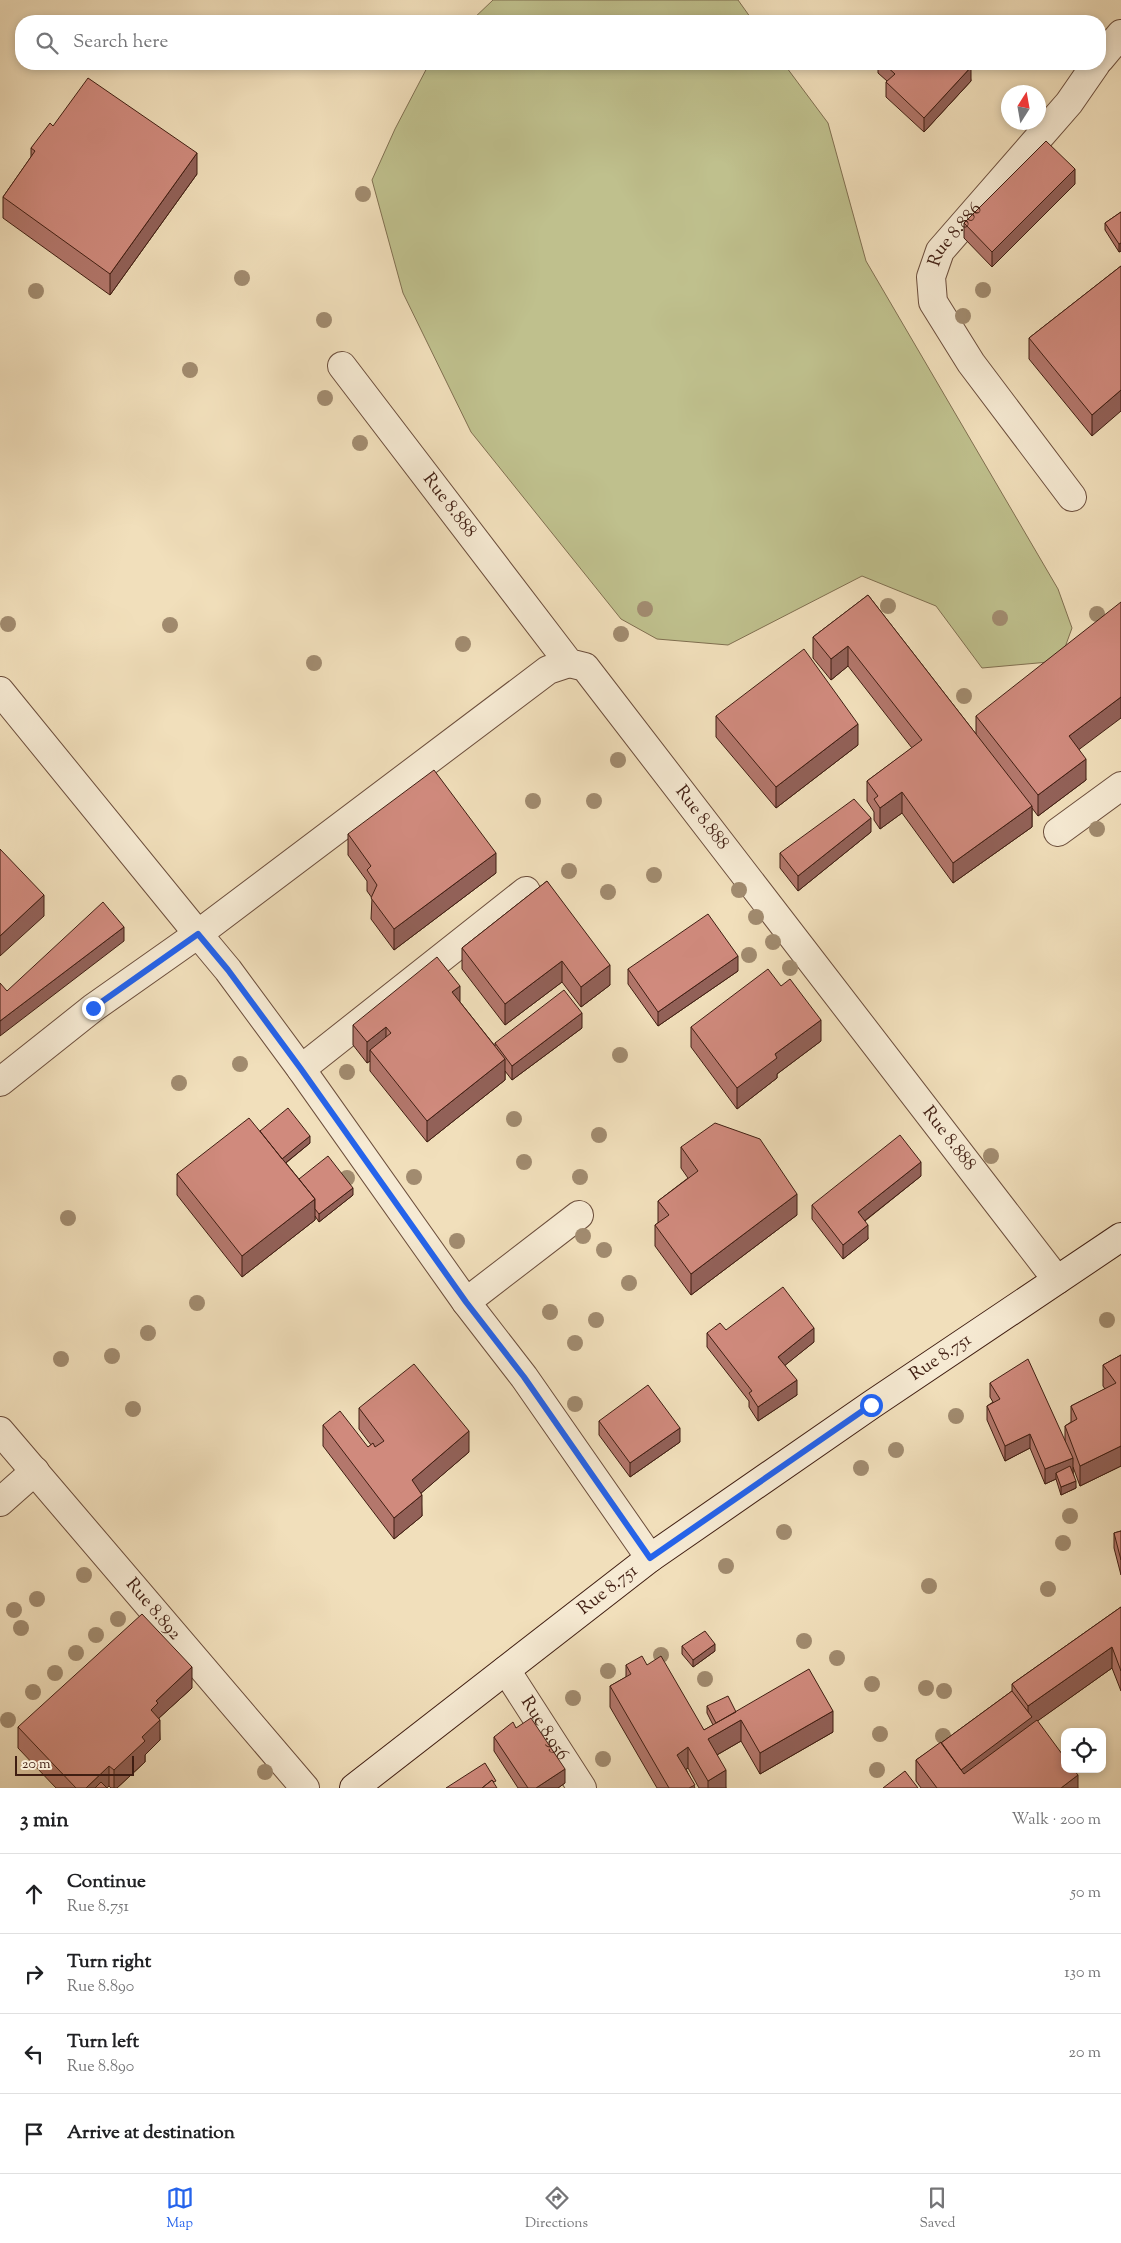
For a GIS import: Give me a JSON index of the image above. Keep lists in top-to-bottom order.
{
  "streets": {
    "street": [
      "Rue 8.886",
      "Rue 8.888",
      "Rue 8.751",
      "Rue 8.892",
      "Rue 8.956"
    ]
  },
  "crossings": [
    ["Rue 8.888", "Rue 8.751"],
    ["Rue 8.751", "Rue 8.956"]
  ],
  "scale_bar": "20 m",
  "north": "top",
  "page": {
    "search": "Search here",
    "scale": "20 m",
    "heading": ["3 min", "Walk · 200 m"],
    "list": [
      ["Continue", "Rue 8.751", "50 m"],
      ["Turn right", "Rue 8.890", "130 m"],
      ["Turn left", "Rue 8.890", "20 m"],
      "Arrive at destination"
    ],
    "nav": ["Map", "Directions", "Saved"]
  }
}
